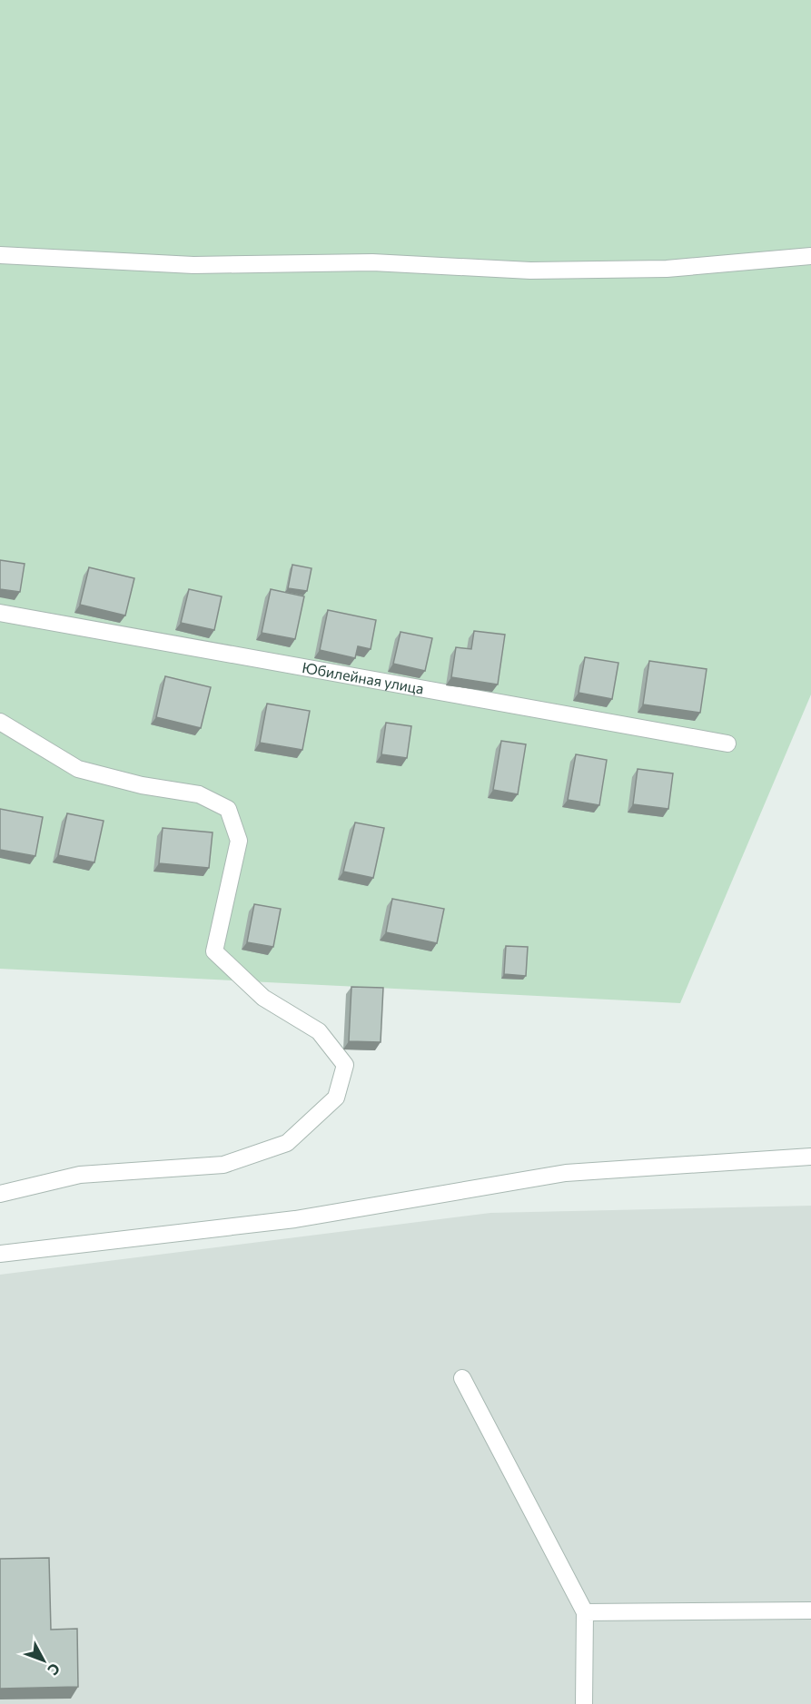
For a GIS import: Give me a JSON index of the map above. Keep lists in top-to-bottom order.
{
  "streets": {
    "street": ["Юбилейная улица"]
  },
  "north": "bottom right"
}
